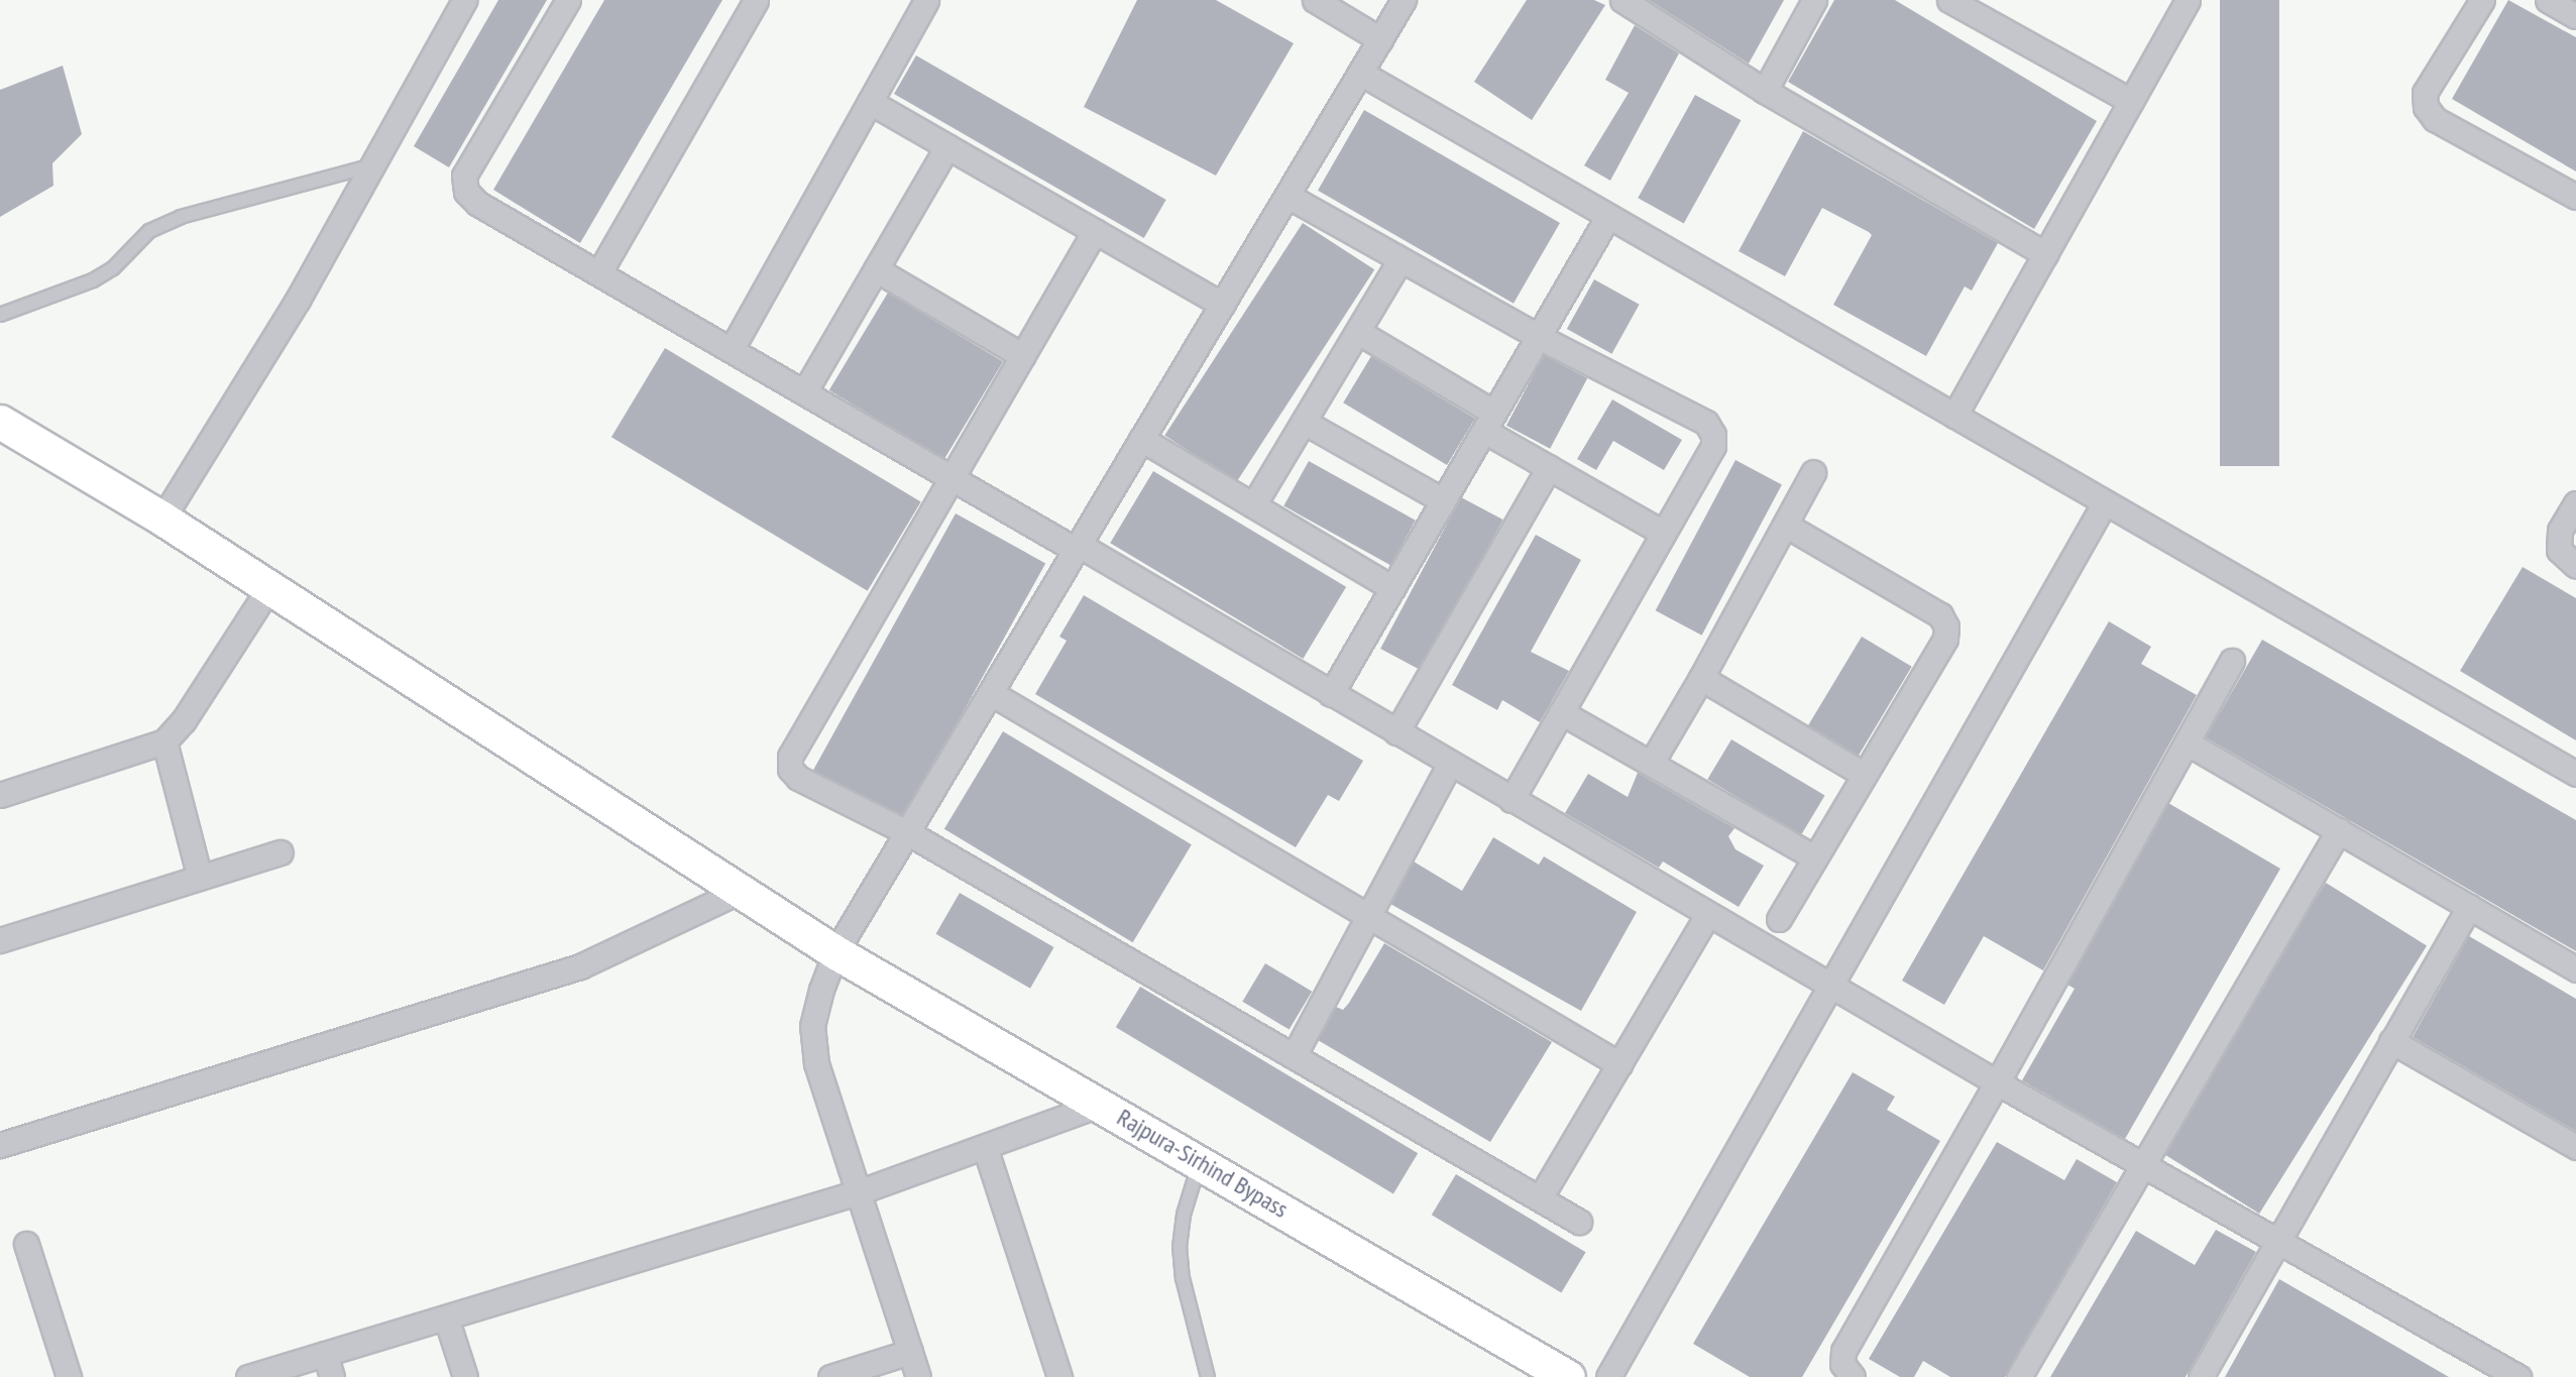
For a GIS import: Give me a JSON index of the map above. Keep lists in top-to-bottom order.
{
  "streets": {
    "main road": ["Rajpura-Sirhind Bypass"]
  }
}
